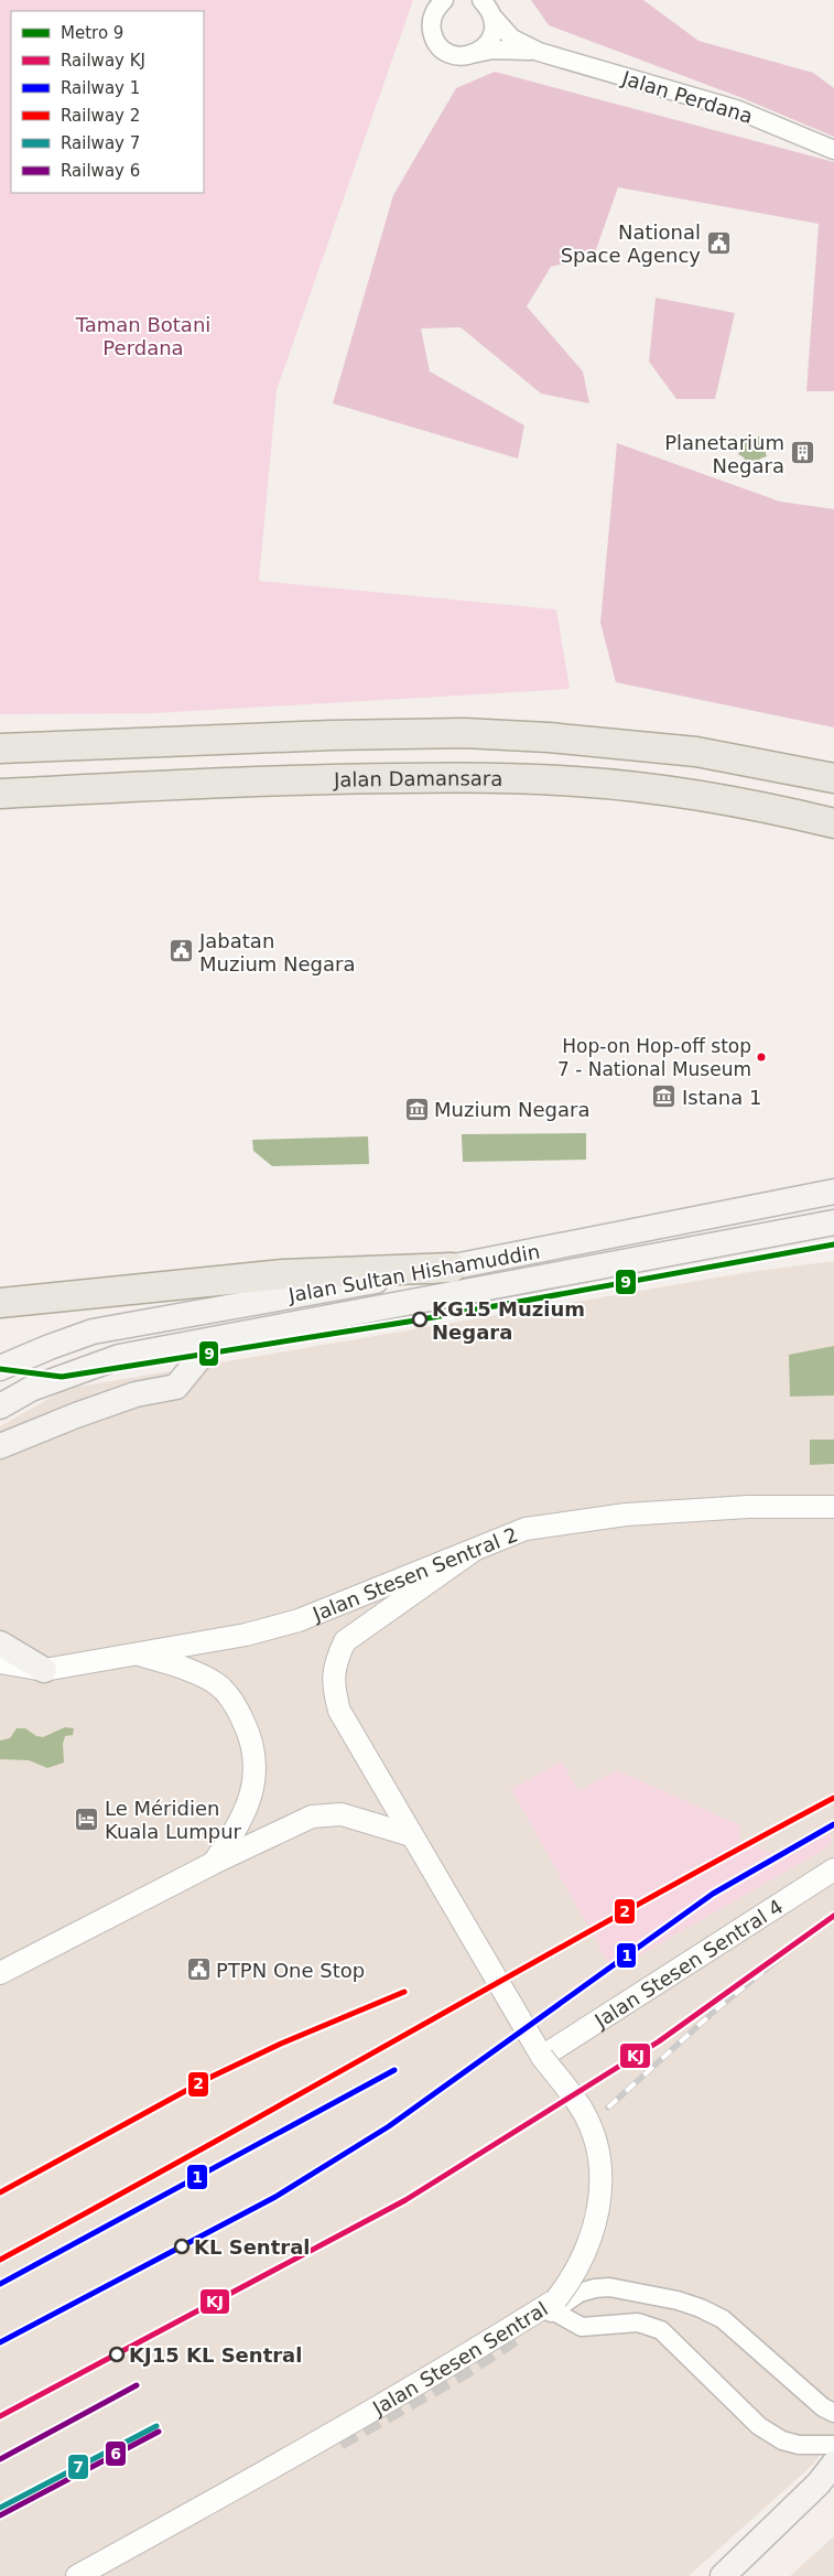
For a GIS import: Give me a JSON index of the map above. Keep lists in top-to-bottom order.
{
  "streets": {
    "main road": ["Jalan Damansara", "Jalan Sultan Hishamuddin"],
    "street": [
      "Jalan Perdana",
      "Jalan Stesen Sentral 2",
      "Jalan Stesen Sentral 4",
      "Jalan Stesen Sentral"
    ]
  },
  "crossings": [
    ["Jalan Stesen Sentral 2", "Jalan Stesen Sentral"],
    ["Jalan Stesen Sentral 4", "Jalan Stesen Sentral"]
  ],
  "parks": ["Taman Botani Perdana"],
  "places": {
    "public building": ["National Space Agency", "Jabatan Muzium Negara", "PTPN One Stop"],
    "building": ["Planetarium Negara"],
    "other": [
      "Hop-on Hop-off stop 7 - National Museum",
      "KG15 Muzium Negara",
      "KL Sentral",
      "KJ15 KL Sentral"
    ],
    "museum": ["Istana 1", "Muzium Negara"],
    "hotel": ["Le Méridien Kuala Lumpur"]
  },
  "lines": [
    "metro line 9",
    "rail line 2",
    "rail line 1",
    "rail line KJ",
    "rail line 6",
    "rail line 7"
  ],
  "legend": [
    "Metro 9",
    "Railway KJ",
    "Railway 1",
    "Railway 2",
    "Railway 7",
    "Railway 6"
  ]
}
